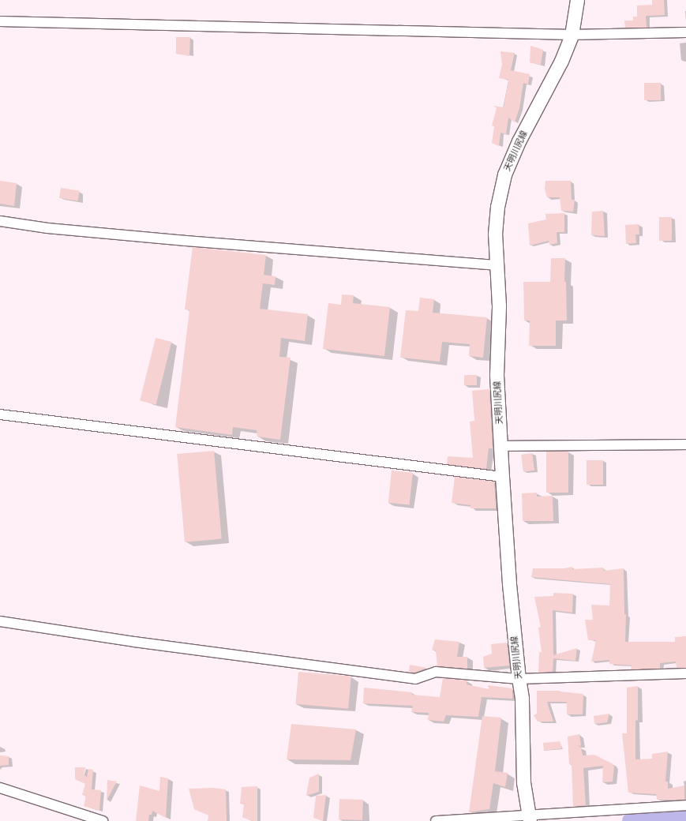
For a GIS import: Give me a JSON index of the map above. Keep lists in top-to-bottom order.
{
  "streets": {
    "main road": ["天明川尻線"]
  }
}
